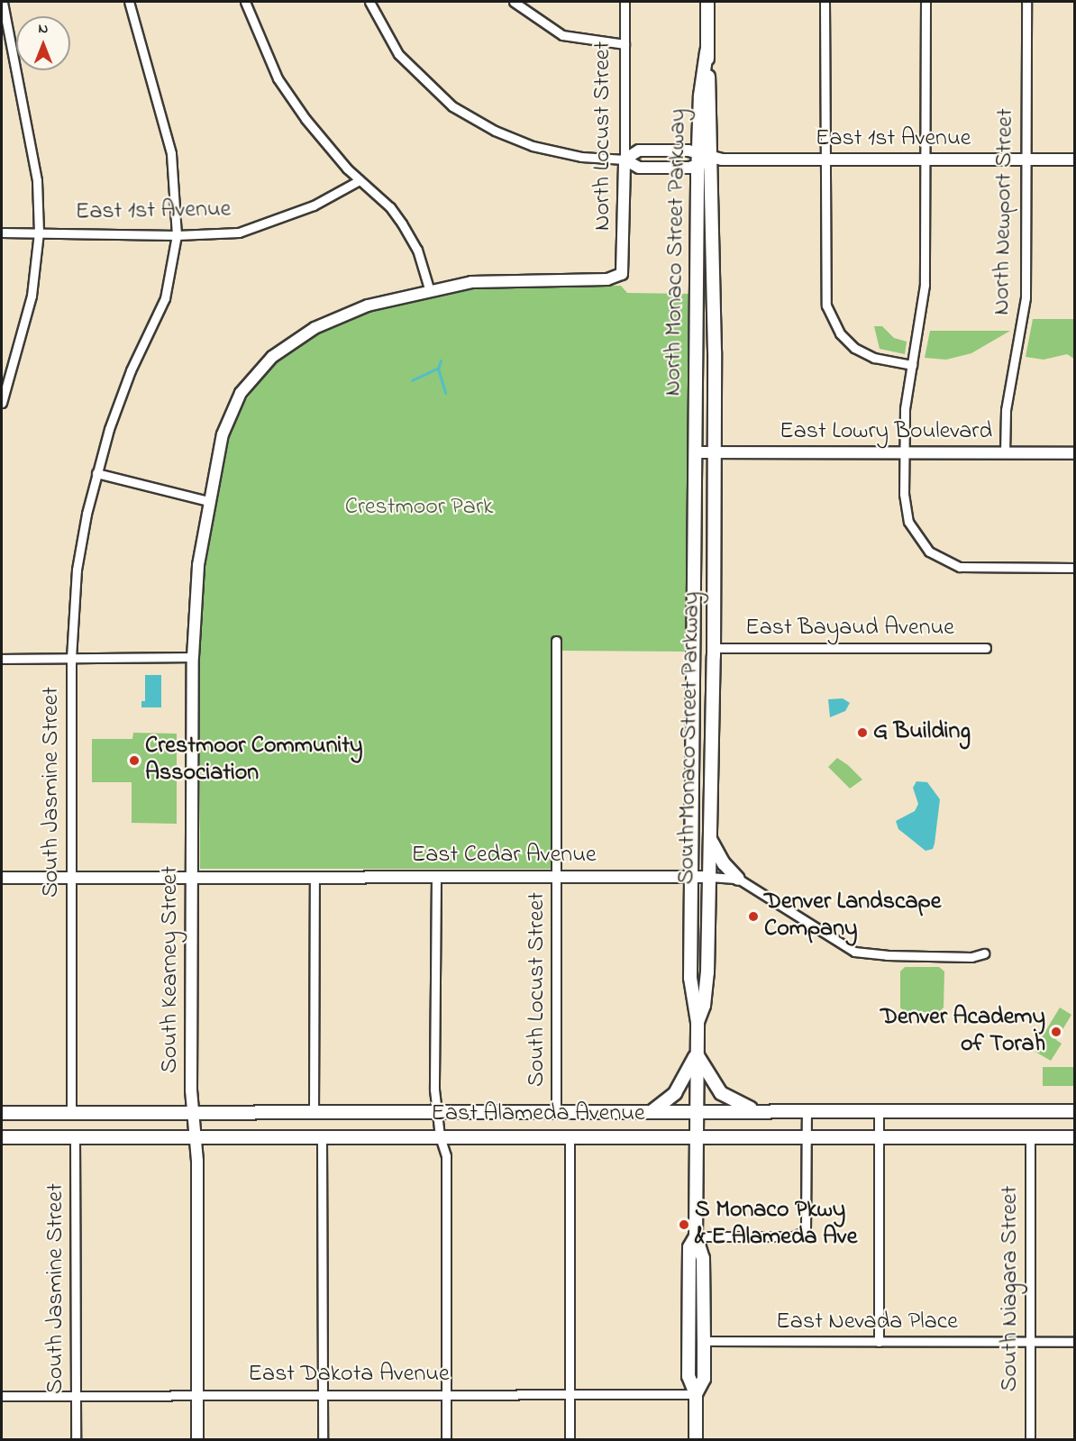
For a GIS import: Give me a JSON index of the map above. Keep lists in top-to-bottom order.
{
  "streets": {
    "main road": ["North Monaco Street Parkway", "South Monaco Street Parkway", "East Alameda Avenue"],
    "street": [
      "North Locust Street",
      "East 1st Avenue",
      "North Newport Street",
      "East Lowry Boulevard",
      "East Bayaud Avenue",
      "South Jasmine Street",
      "East Cedar Avenue",
      "South Kearney Street",
      "South Locust Street",
      "South Niagara Street",
      "East Nevada Place",
      "East Dakota Avenue"
    ]
  },
  "crossings": [
    ["North Locust Street", "East 1st Avenue"],
    ["North Locust Street", "South Kearney Street"],
    ["East 1st Avenue", "North Newport Street"],
    ["East 1st Avenue", "North Monaco Street Parkway"],
    ["East 1st Avenue", "South Jasmine Street"],
    ["North Newport Street", "East Lowry Boulevard"],
    ["North Monaco Street Parkway", "East Lowry Boulevard"],
    ["North Monaco Street Parkway", "South Monaco Street Parkway"],
    ["East Lowry Boulevard", "South Monaco Street Parkway"],
    ["East Bayaud Avenue", "South Monaco Street Parkway"],
    ["South Monaco Street Parkway", "East Cedar Avenue"],
    ["South Monaco Street Parkway", "East Alameda Avenue"],
    ["South Jasmine Street", "East Cedar Avenue"],
    ["South Jasmine Street", "East Alameda Avenue"],
    ["South Jasmine Street", "East Dakota Avenue"],
    ["East Cedar Avenue", "South Kearney Street"],
    ["East Cedar Avenue", "South Locust Street"],
    ["South Kearney Street", "East Alameda Avenue"],
    ["South Kearney Street", "East Dakota Avenue"],
    ["South Locust Street", "East Alameda Avenue"],
    ["East Alameda Avenue", "South Niagara Street"],
    ["South Niagara Street", "East Nevada Place"]
  ],
  "parks": ["Crestmoor Park"],
  "places": [
    "G Building",
    "Crestmoor Community Association",
    "Denver Landscape Company",
    "Denver Academy of Torah",
    "S Monaco Pkwy & E Alameda Ave"
  ],
  "north": "top"
}
